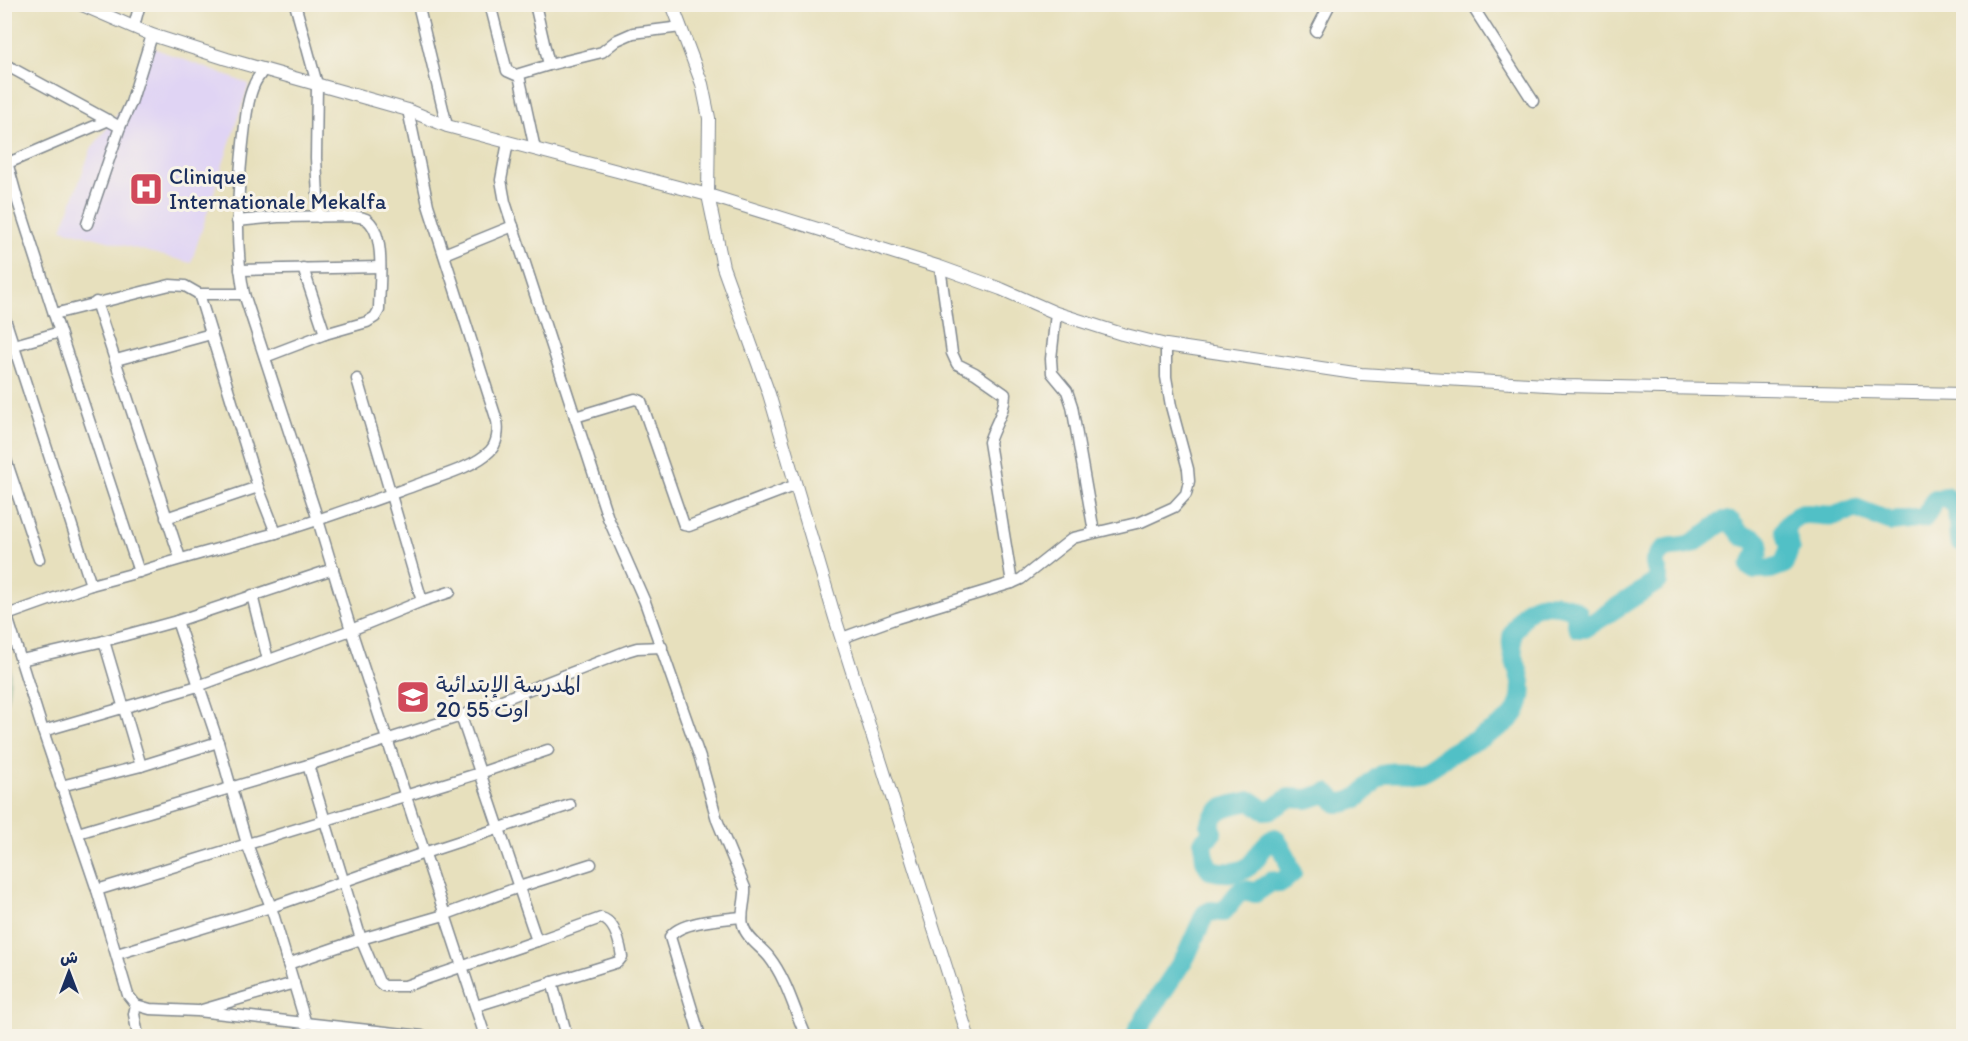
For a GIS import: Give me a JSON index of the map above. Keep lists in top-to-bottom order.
{
  "places": {
    "hospital": ["Clinique Internationale Mekalfa"],
    "school or university": ["المدرسة الإبتدائية 20 اوت 55"]
  },
  "north": "top"
}
